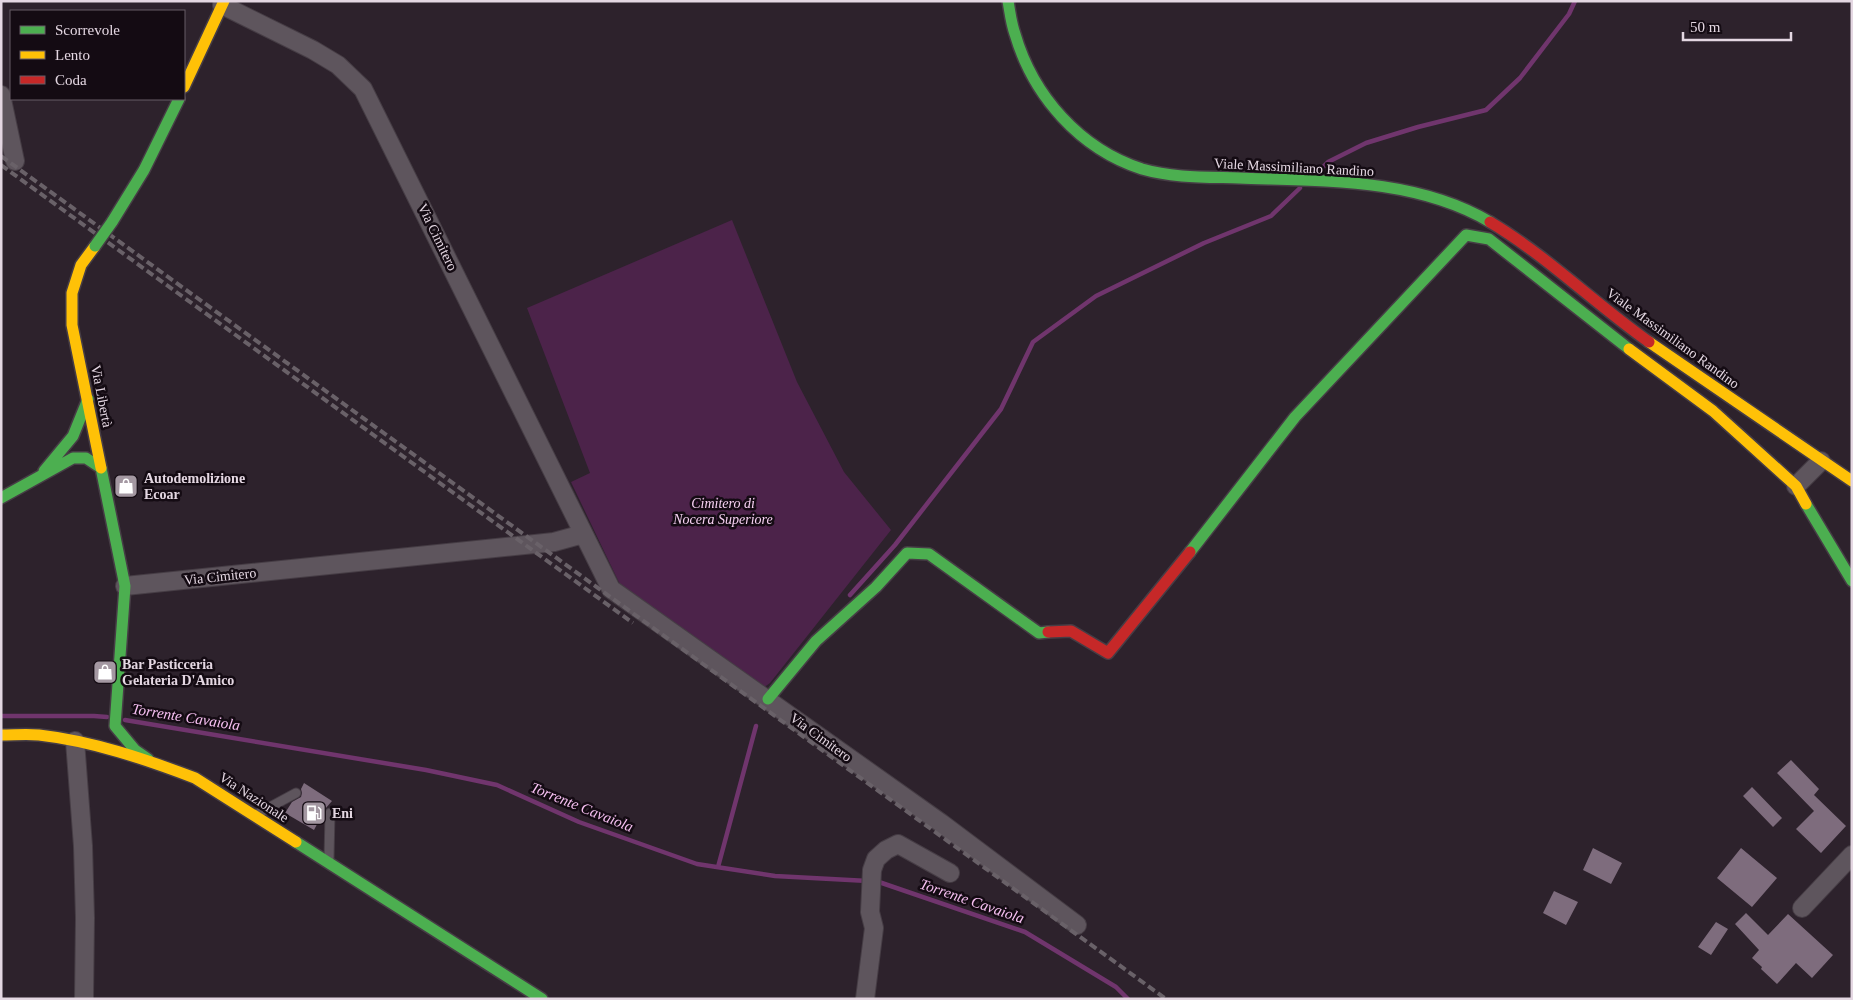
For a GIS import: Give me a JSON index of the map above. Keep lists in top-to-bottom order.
{
  "streets": {
    "street": [
      "Viale Massimiliano Randino",
      "Via Cimitero",
      "Via Libertà",
      "Via Nazionale"
    ]
  },
  "crossings": [
    ["Via Cimitero", "Via Libertà"]
  ],
  "water": ["Torrente Cavaiola"],
  "parks": ["Cimitero di Nocera Superiore"],
  "places": {
    "shop": ["Autodemolizione Ecoar", "Bar Pasticceria Gelateria D'Amico"],
    "fuel station": ["Eni"]
  },
  "legend": ["Scorrevole", "Lento", "Coda"],
  "scale_bar": "50 m"
}
